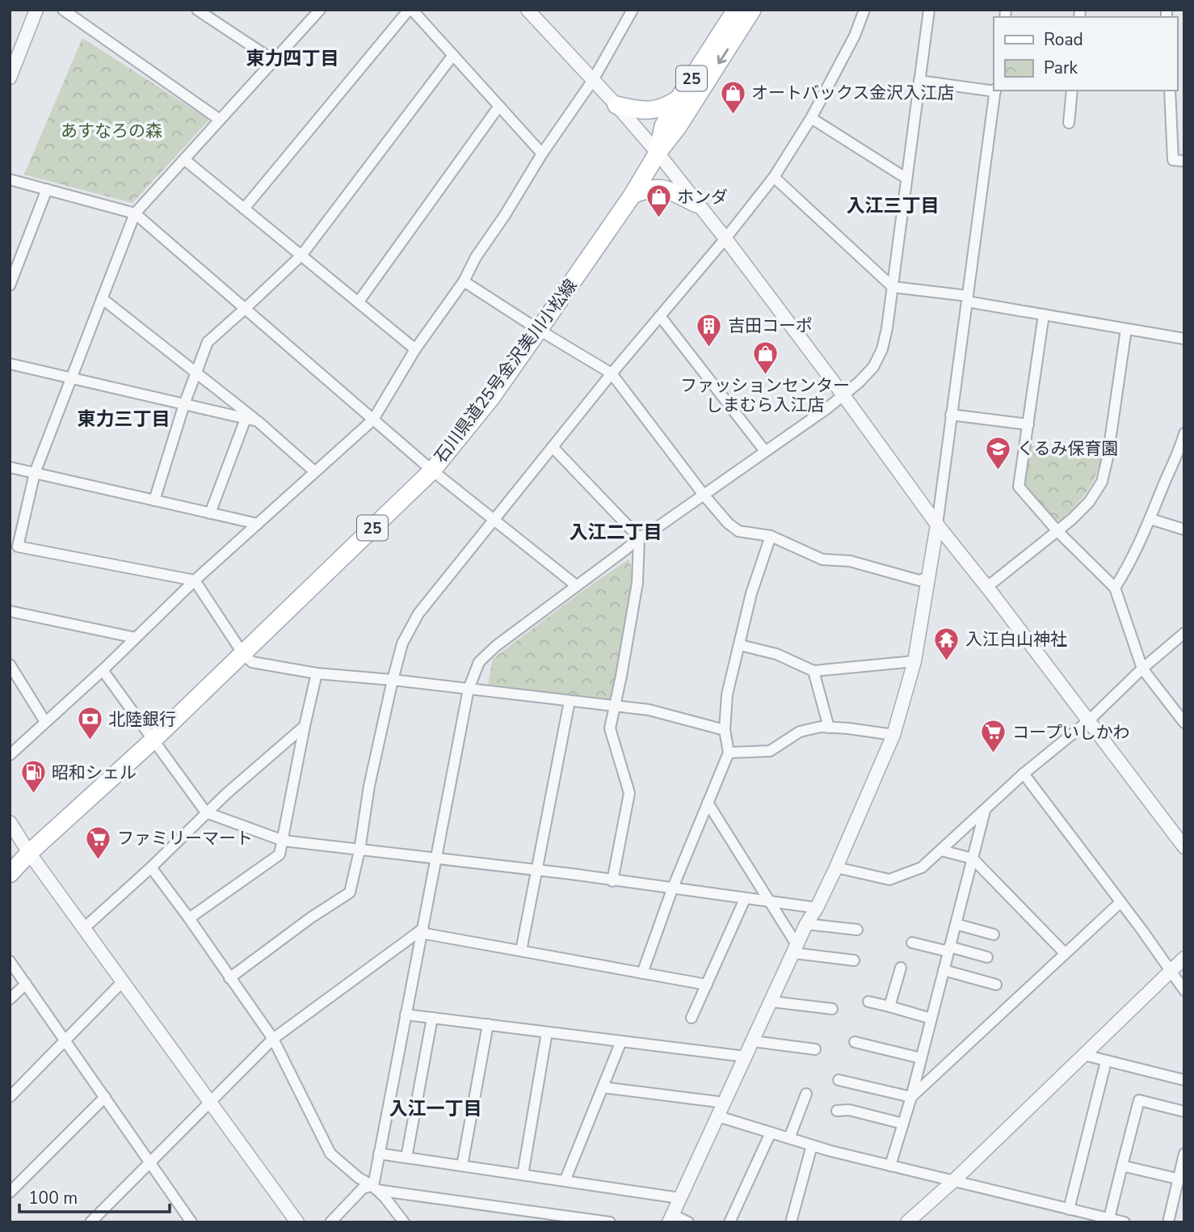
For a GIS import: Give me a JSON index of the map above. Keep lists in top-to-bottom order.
{
  "streets": {
    "main road": ["25", "石川県道25号金沢美川小松線"]
  },
  "districts": [
    "東力四丁目",
    "入江三丁目",
    "東力三丁目",
    "入江二丁目",
    "入江一丁目"
  ],
  "parks": ["あすなろの森"],
  "places": {
    "shop": ["オートバックス金沢入江店", "ホンダ", "ファッションセンター しまむら入江店"],
    "building": ["吉田コーポ"],
    "school or university": ["くるみ保育園"],
    "temple": ["入江白山神社"],
    "bank": ["北陸銀行"],
    "supermarket": ["コープいしかわ", "ファミリーマート"],
    "fuel station": ["昭和シェル"]
  },
  "legend": ["Road", "Park"],
  "scale_bar": "100 m"
}
